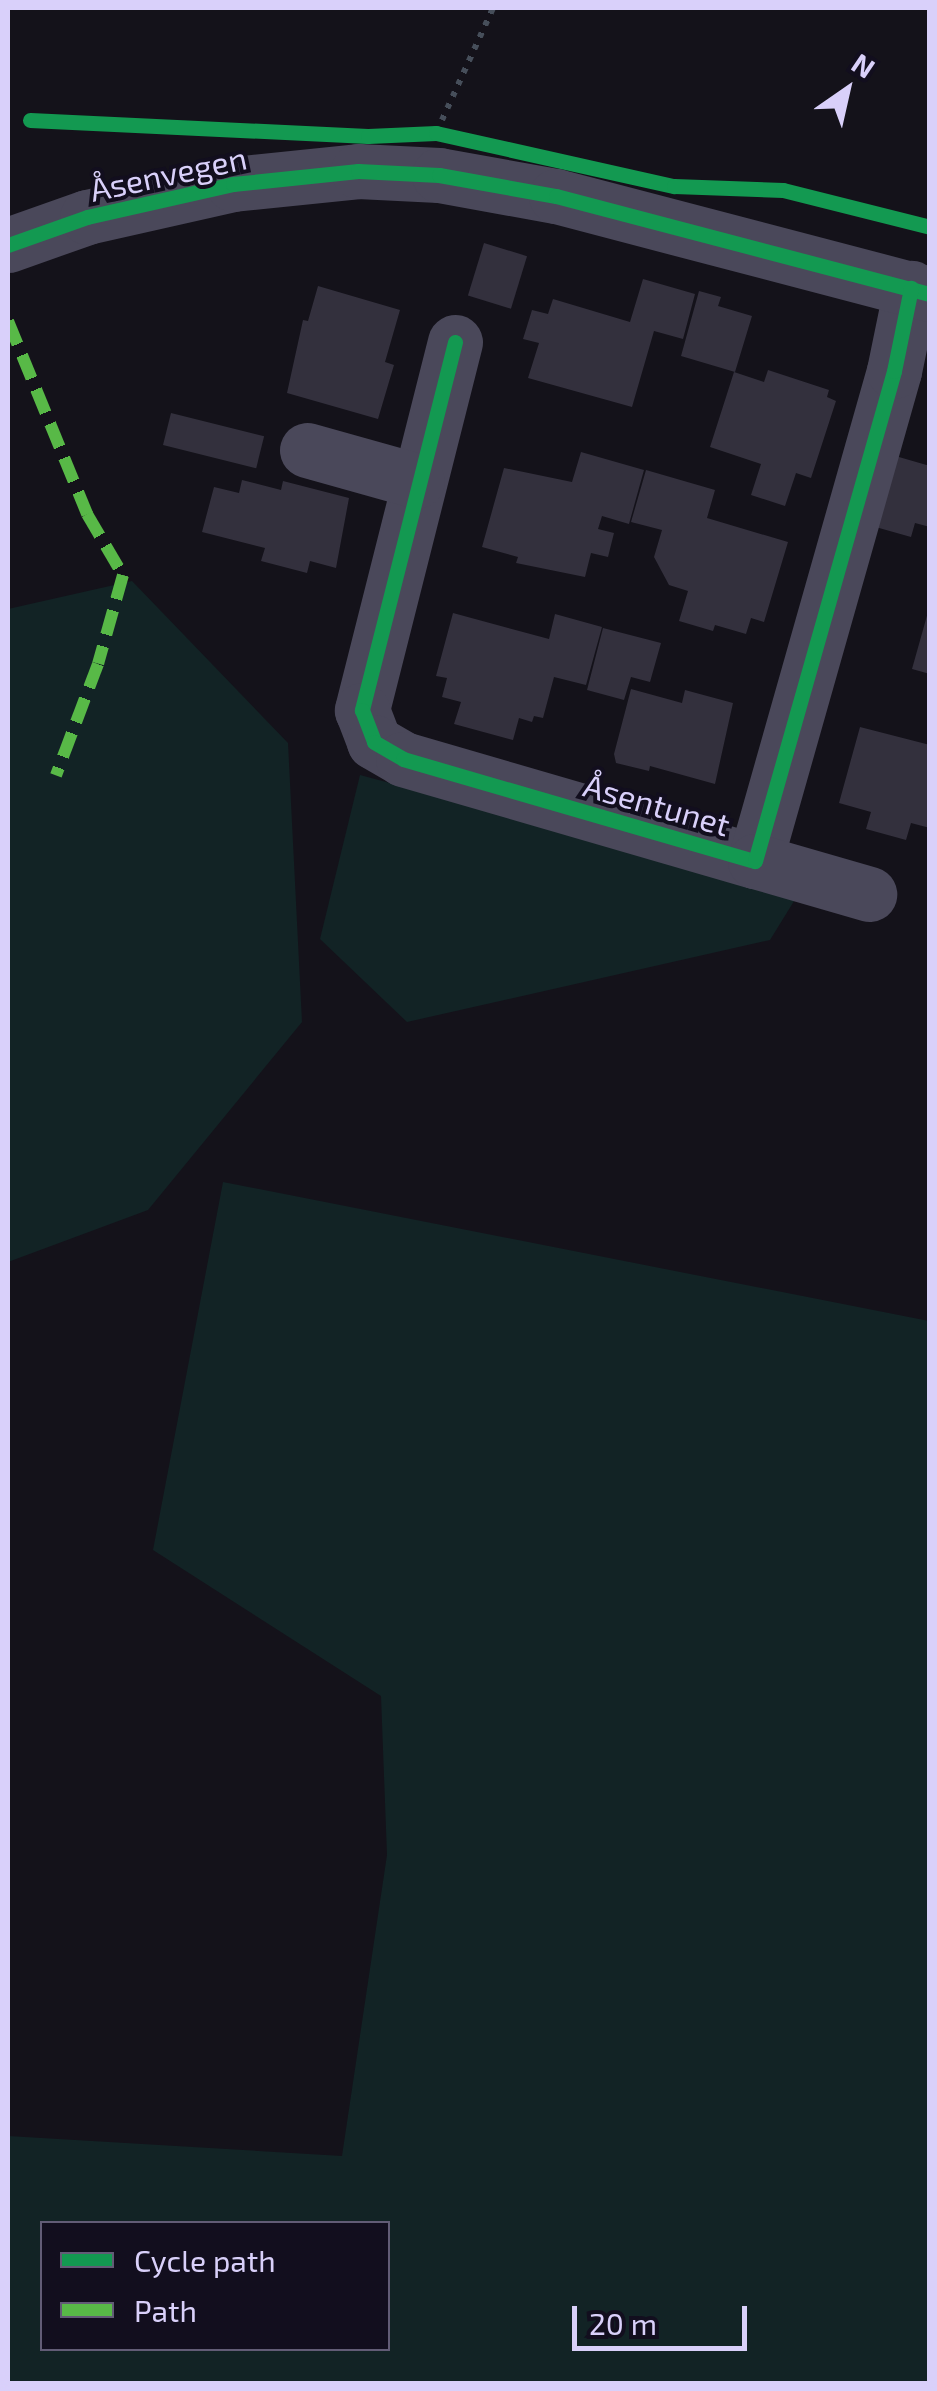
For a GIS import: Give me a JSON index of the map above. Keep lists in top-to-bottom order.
{
  "streets": {
    "street": ["Åsenvegen", "Åsentunet"]
  },
  "crossings": [
    ["Åsenvegen", "Åsentunet"]
  ],
  "legend": ["Cycle path", "Path"],
  "scale_bar": "20 m",
  "north": "top right"
}
